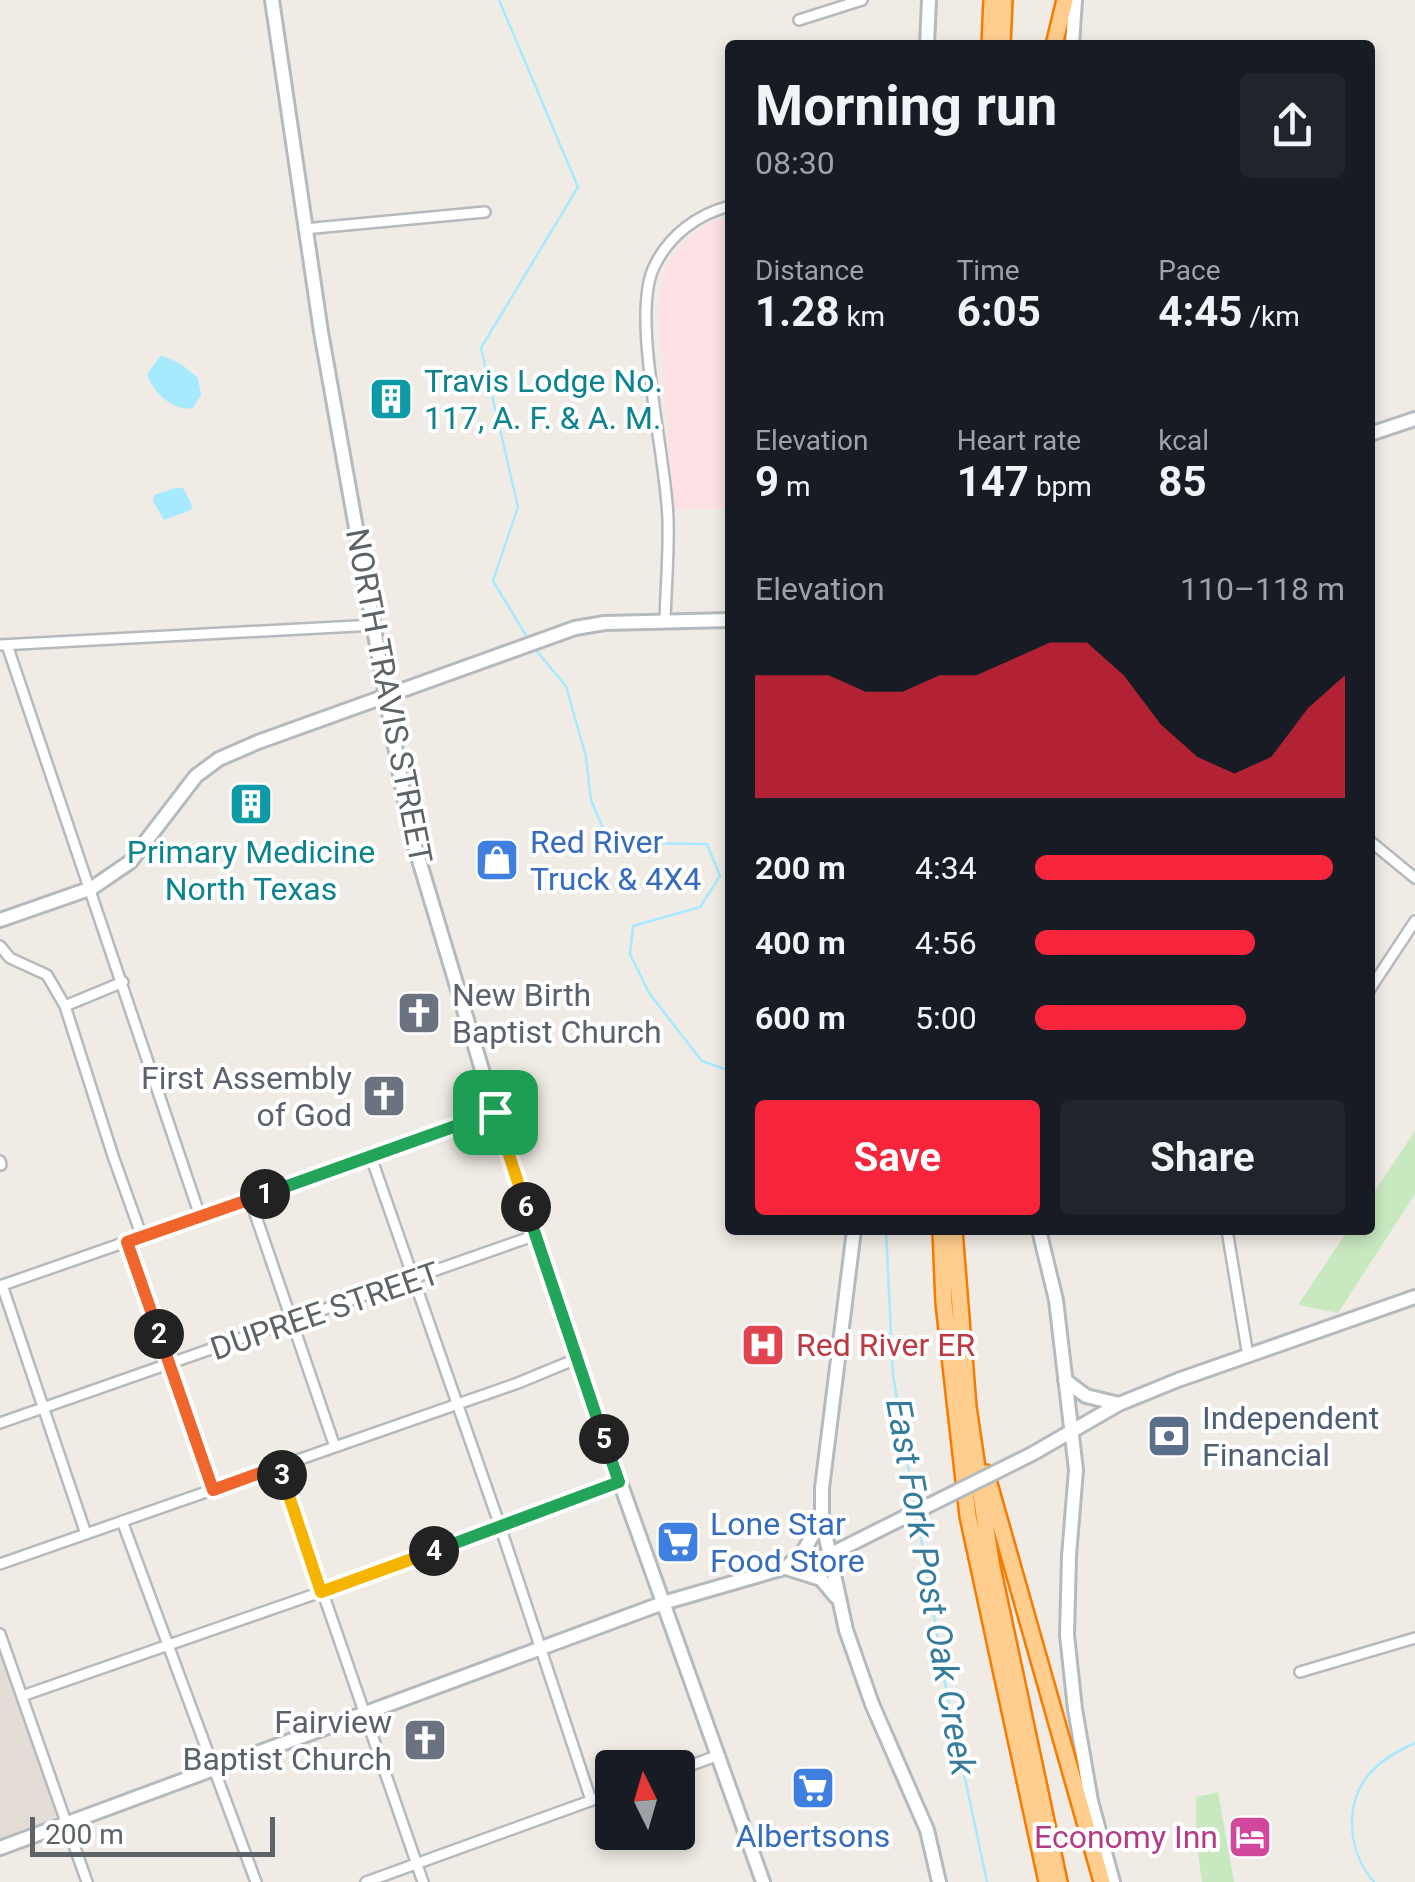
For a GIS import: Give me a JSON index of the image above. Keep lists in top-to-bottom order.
{
  "streets": {
    "main road": ["NORTH TRAVIS STREET"],
    "street": ["DUPREE STREET"]
  },
  "crossings": [
    ["NORTH TRAVIS STREET", "DUPREE STREET"]
  ],
  "water": ["East Fork Post Oak Creek"],
  "places": {
    "building": ["Travis Lodge No. 117, A. F. & A. M.", "Primary Medicine North Texas"],
    "shop": ["Red River Truck & 4X4"],
    "church": ["New Birth Baptist Church", "First Assembly of God", "Fairview Baptist Church"],
    "hospital": ["Red River ER"],
    "bank": ["Independent Financial"],
    "supermarket": ["Lone Star Food Store", "Albertsons"],
    "hotel": ["Economy Inn"]
  },
  "scale_bar": "200 m",
  "north": "top",
  "page": {
    "heading": ["Morning run", "08:30"],
    "stats": [
      ["Distance", "1.28 km"],
      ["Time", "6:05"],
      ["Pace", "4:45 /km"],
      ["Elevation", "9 m"],
      ["Heart rate", "147 bpm"],
      ["kcal", "85"]
    ],
    "chart": ["Elevation", "110–118 m"],
    "list": [
      {
        "name": "200 m",
        "note": "4:34"
      },
      {
        "name": "400 m",
        "note": "4:56"
      },
      {
        "name": "600 m",
        "note": "5:00"
      }
    ],
    "buttons": ["Save", "Share"],
    "pins": [
      "1",
      "6",
      "2",
      "5",
      "3",
      "4"
    ],
    "scale": "200 m"
  }
}
